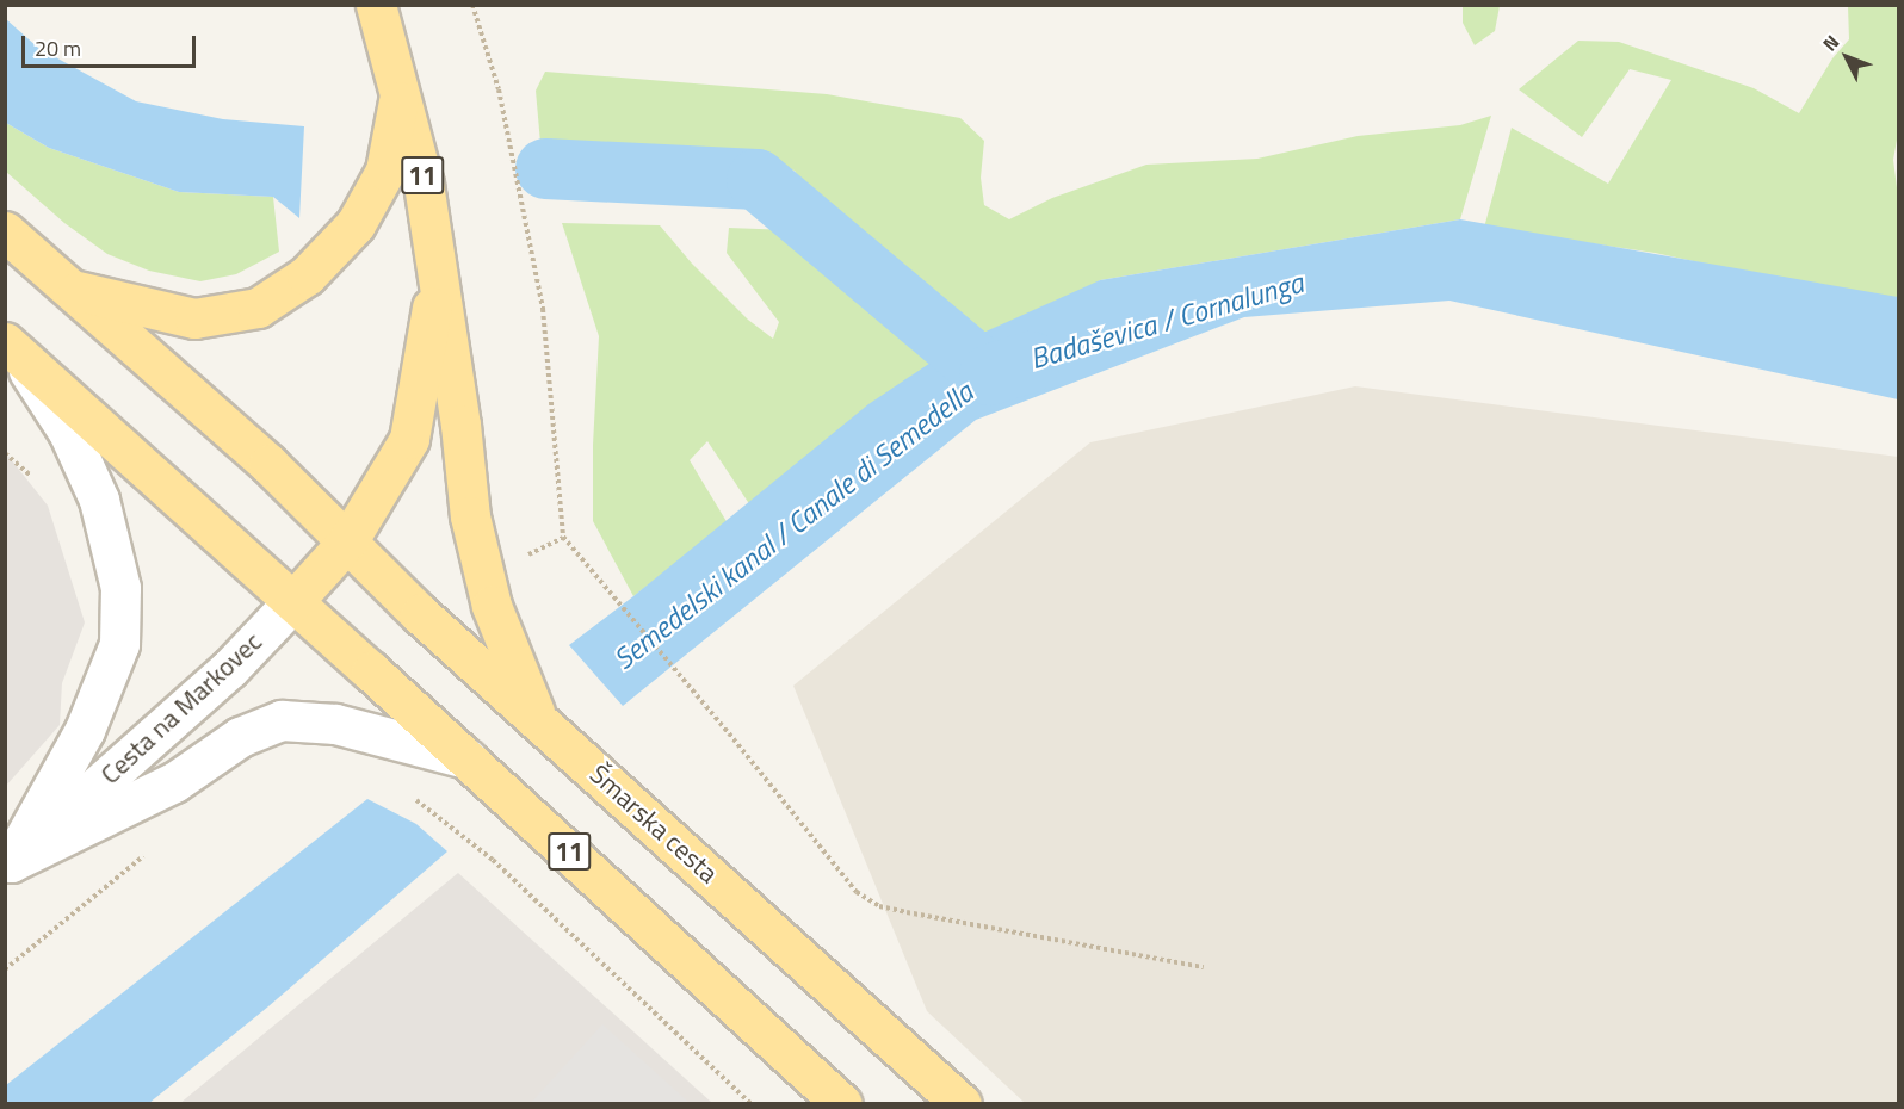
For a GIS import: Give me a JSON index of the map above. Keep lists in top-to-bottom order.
{
  "streets": {
    "main road": ["11", "Cesta na Markovec", "Šmarska cesta"]
  },
  "crossings": [
    ["11", "Cesta na Markovec"],
    ["11", "Šmarska cesta"],
    ["Cesta na Markovec", "Šmarska cesta"]
  ],
  "water": ["Badaševica / Cornalunga", "Semedelski kanal / Canale di Semedella"],
  "scale_bar": "20 m",
  "north": "top left"
}
